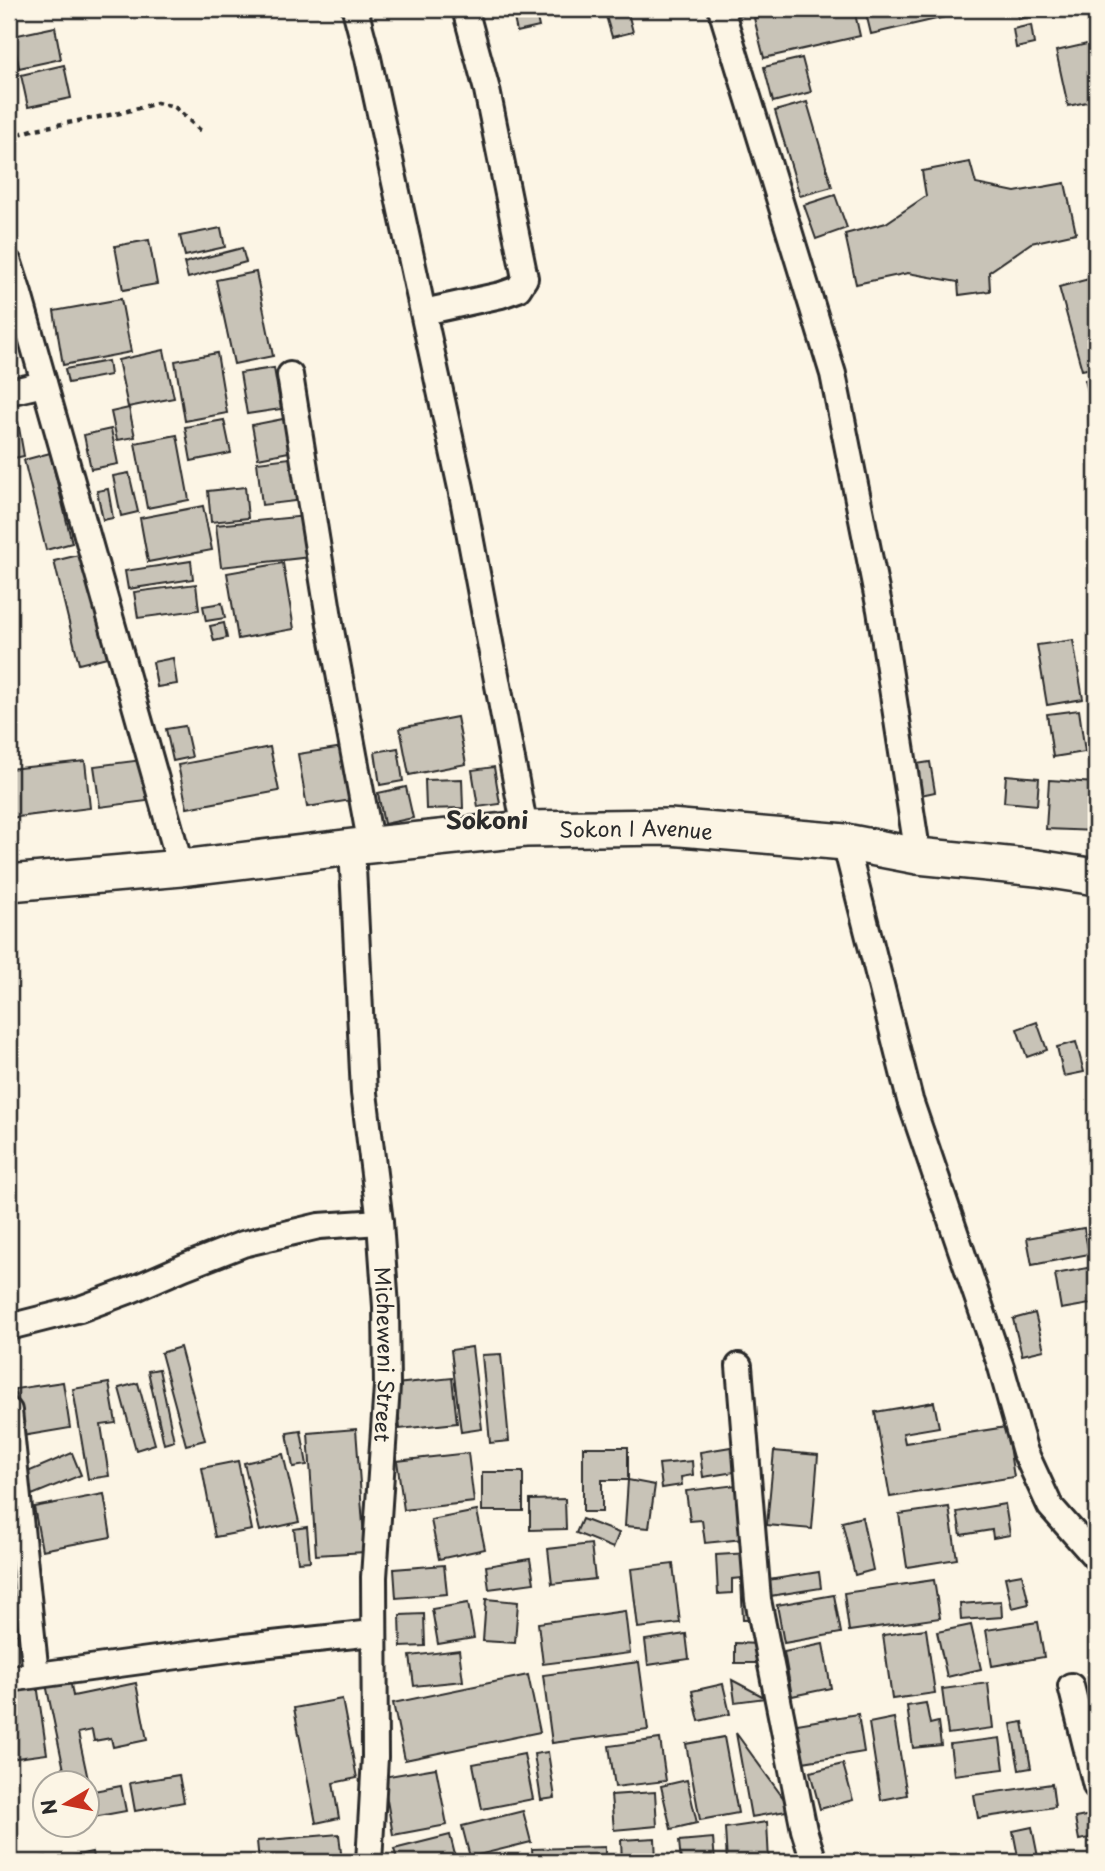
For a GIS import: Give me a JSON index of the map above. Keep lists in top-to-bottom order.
{
  "streets": {
    "street": ["Sokon I Avenue", "Micheweni Street"]
  },
  "crossings": [
    ["Sokon I Avenue", "Micheweni Street"]
  ],
  "districts": ["Sokoni"],
  "north": "left"
}
